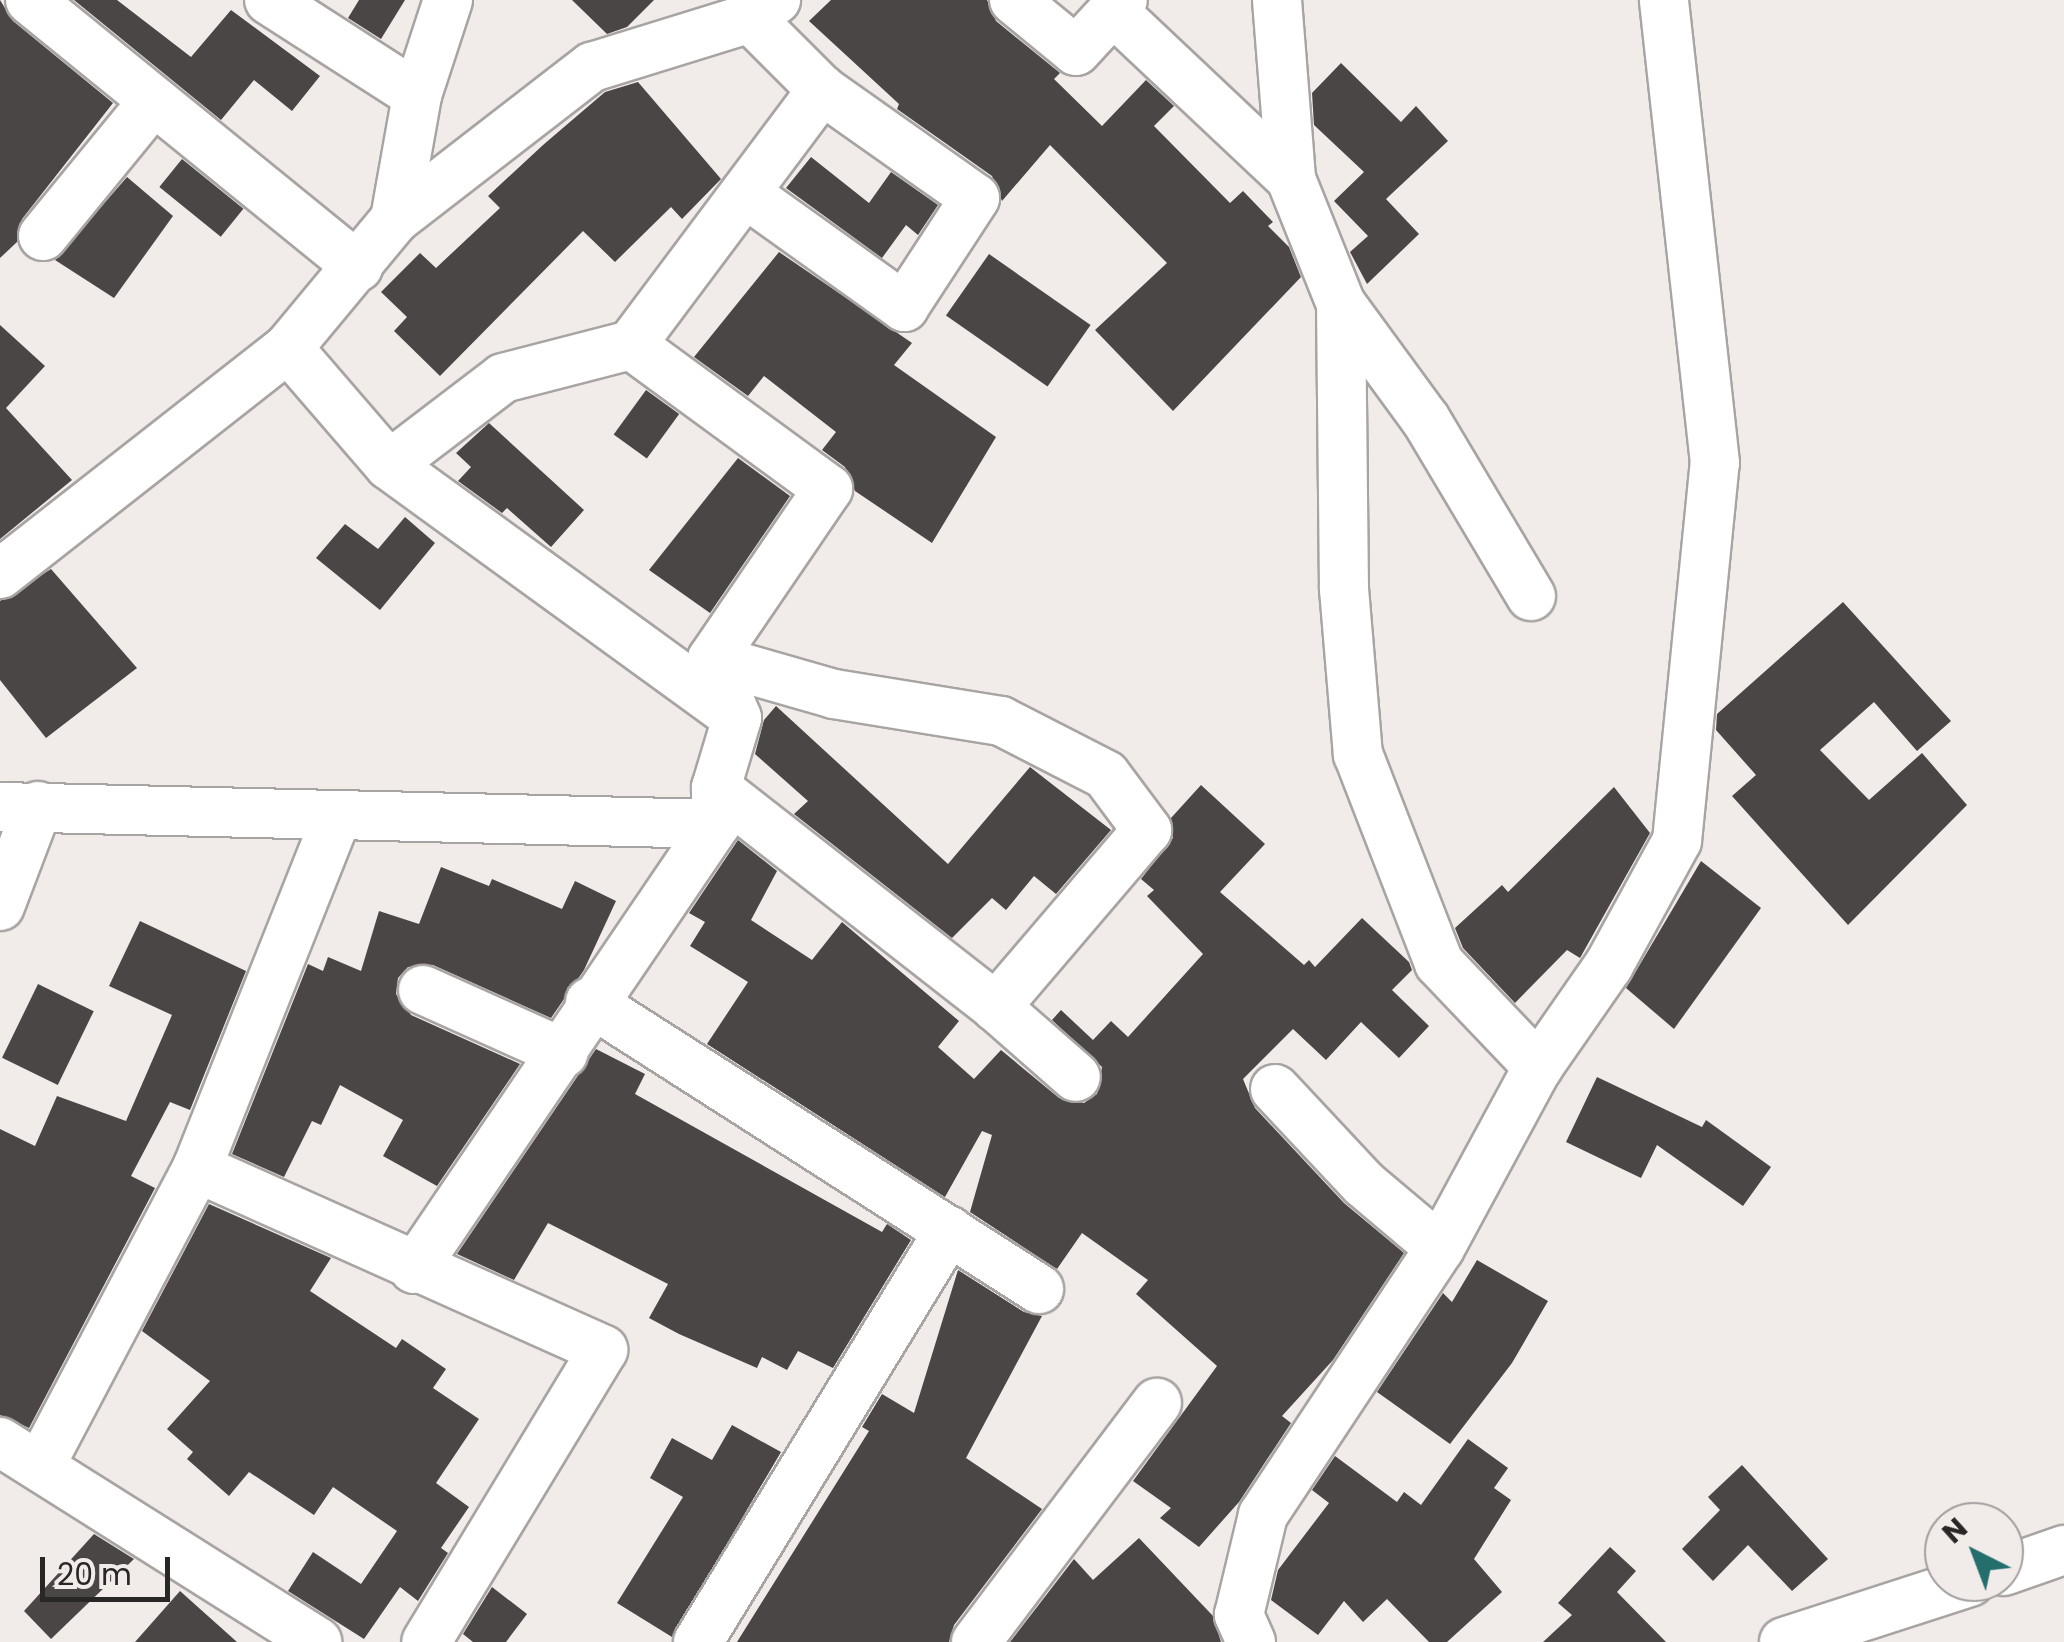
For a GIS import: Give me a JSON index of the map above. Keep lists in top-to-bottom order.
{
  "scale_bar": "20 m",
  "north": "top left"
}
